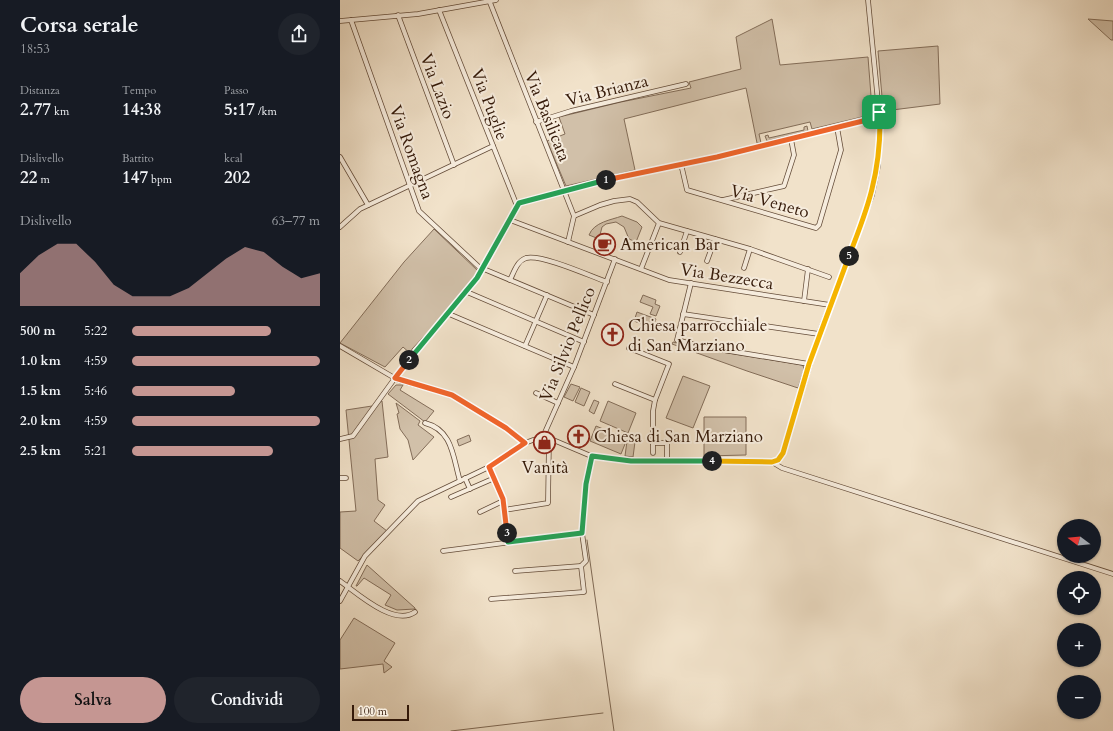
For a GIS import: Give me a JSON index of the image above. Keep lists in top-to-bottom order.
{
  "streets": {
    "street": [
      "Via Lazio",
      "Via Brianza",
      "Via Puglie",
      "Via Basilicata",
      "Via Romagna",
      "Via Veneto",
      "Via Bezzecca",
      "Via Silvio Pellico"
    ]
  },
  "crossings": [
    ["Via Brianza", "Via Basilicata"],
    ["Via Romagna", "Via Silvio Pellico"],
    ["Via Bezzecca", "Via Silvio Pellico"]
  ],
  "places": {
    "cafe": ["American Bar"],
    "church": ["Chiesa parrocchiale di San Marziano", "Chiesa di San Marziano"],
    "shop": ["Vanità"]
  },
  "scale_bar": "100 m",
  "north": "left",
  "page": {
    "heading": ["Corsa serale", "18:53"],
    "stats": [
      ["Distanza", "2.77 km"],
      ["Tempo", "14:38"],
      ["Passo", "5:17 /km"],
      ["Dislivello", "22 m"],
      ["Battito", "147 bpm"],
      ["kcal", "202"]
    ],
    "pins": [
      "1",
      "5",
      "2",
      "4",
      "3"
    ],
    "chart": ["Dislivello", "63–77 m"],
    "list": [
      {
        "name": "500 m",
        "note": "5:22"
      },
      {
        "name": "1.0 km",
        "note": "4:59"
      },
      {
        "name": "1.5 km",
        "note": "5:46"
      },
      {
        "name": "2.0 km",
        "note": "4:59"
      },
      {
        "name": "2.5 km",
        "note": "5:21"
      }
    ],
    "map_buttons": ["+", "−"],
    "buttons": ["Salva", "Condividi"],
    "scale": "100 m"
  }
}
